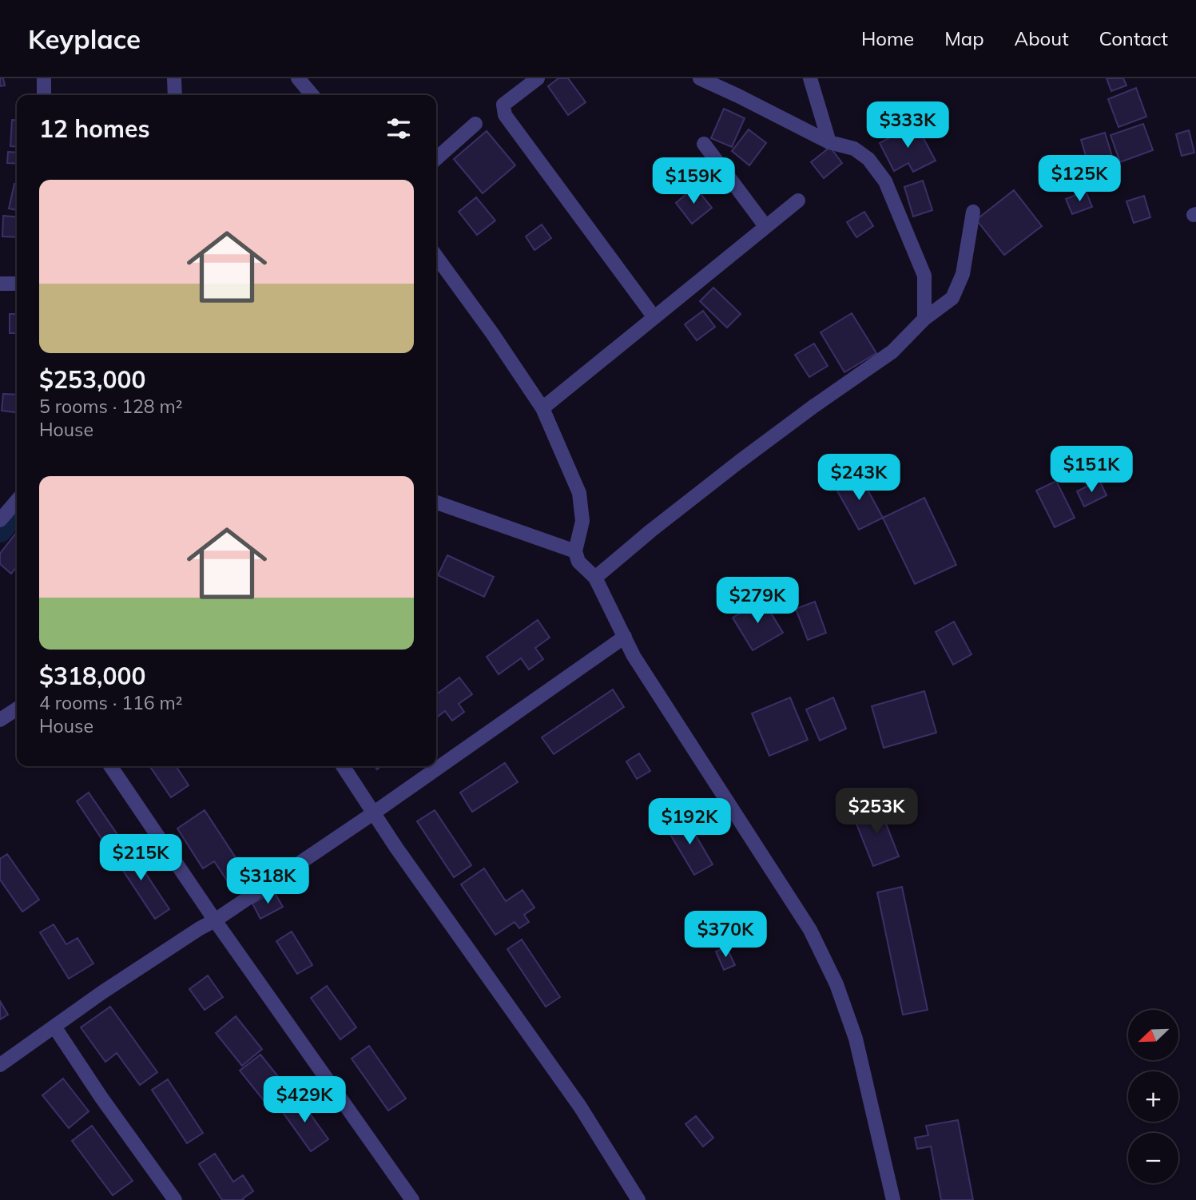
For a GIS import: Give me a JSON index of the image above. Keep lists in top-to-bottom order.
{
  "north": "bottom left",
  "page": {
    "header": "Keyplace",
    "nav": [
      "Home",
      "Map",
      "About",
      "Contact"
    ],
    "heading": "12 homes",
    "price": [
      "$333K",
      "$125K",
      "$159K",
      "$151K",
      "$243K",
      "$279K",
      "$253K",
      "$192K",
      "$215K",
      "$318K",
      "$370K",
      "$429K"
    ],
    "list": [
      {
        "name": "$253,000",
        "note": "5 rooms · 128 m² · House"
      },
      {
        "name": "$318,000",
        "note": "4 rooms · 116 m² · House"
      }
    ],
    "map_buttons": ["+", "−"]
  }
}
